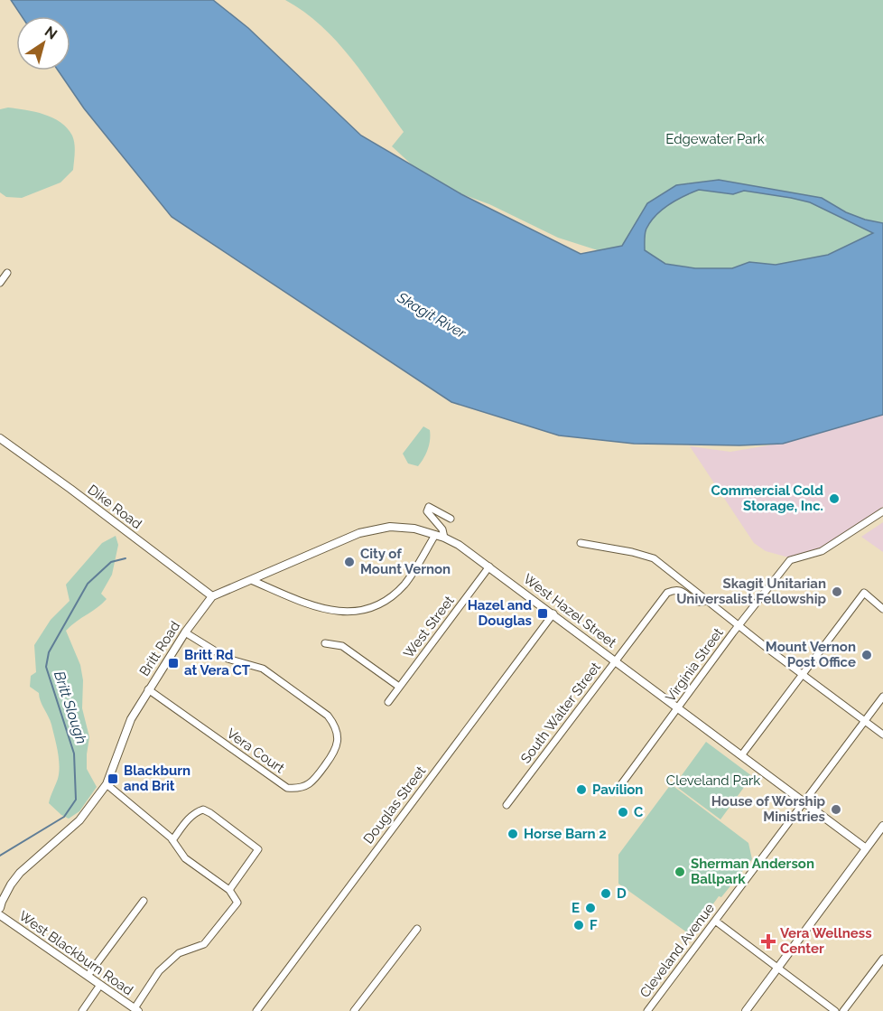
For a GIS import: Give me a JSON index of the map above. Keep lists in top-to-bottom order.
{
  "streets": {
    "street": [
      "Dike Road",
      "West Hazel Street",
      "West Street",
      "Britt Road",
      "Virginia Street",
      "South Walter Street",
      "Vera Court",
      "Douglas Street",
      "Cleveland Avenue",
      "West Blackburn Road"
    ]
  },
  "crossings": [
    ["Dike Road", "Britt Road"],
    ["West Hazel Street", "West Street"],
    ["West Hazel Street", "Virginia Street"],
    ["West Hazel Street", "South Walter Street"],
    ["West Hazel Street", "Douglas Street"],
    ["West Hazel Street", "Cleveland Avenue"],
    ["Britt Road", "Vera Court"]
  ],
  "water": ["Skagit River", "Britt Slough"],
  "parks": ["Edgewater Park", "Cleveland Park"],
  "places": {
    "other": [
      "Commercial Cold Storage, Inc.",
      "City of Mount Vernon",
      "Skagit Unitarian Universalist Fellowship",
      "Mount Vernon Post Office",
      "Pavilion",
      "House of Worship Ministries",
      "C",
      "Horse Barn 2",
      "Sherman Anderson Ballpark",
      "D",
      "E",
      "F"
    ],
    "transit": ["Hazel and Douglas", "Britt Rd at Vera CT", "Blackburn and Brit"],
    "health": ["Vera Wellness Center"]
  },
  "north": "top right"
}
